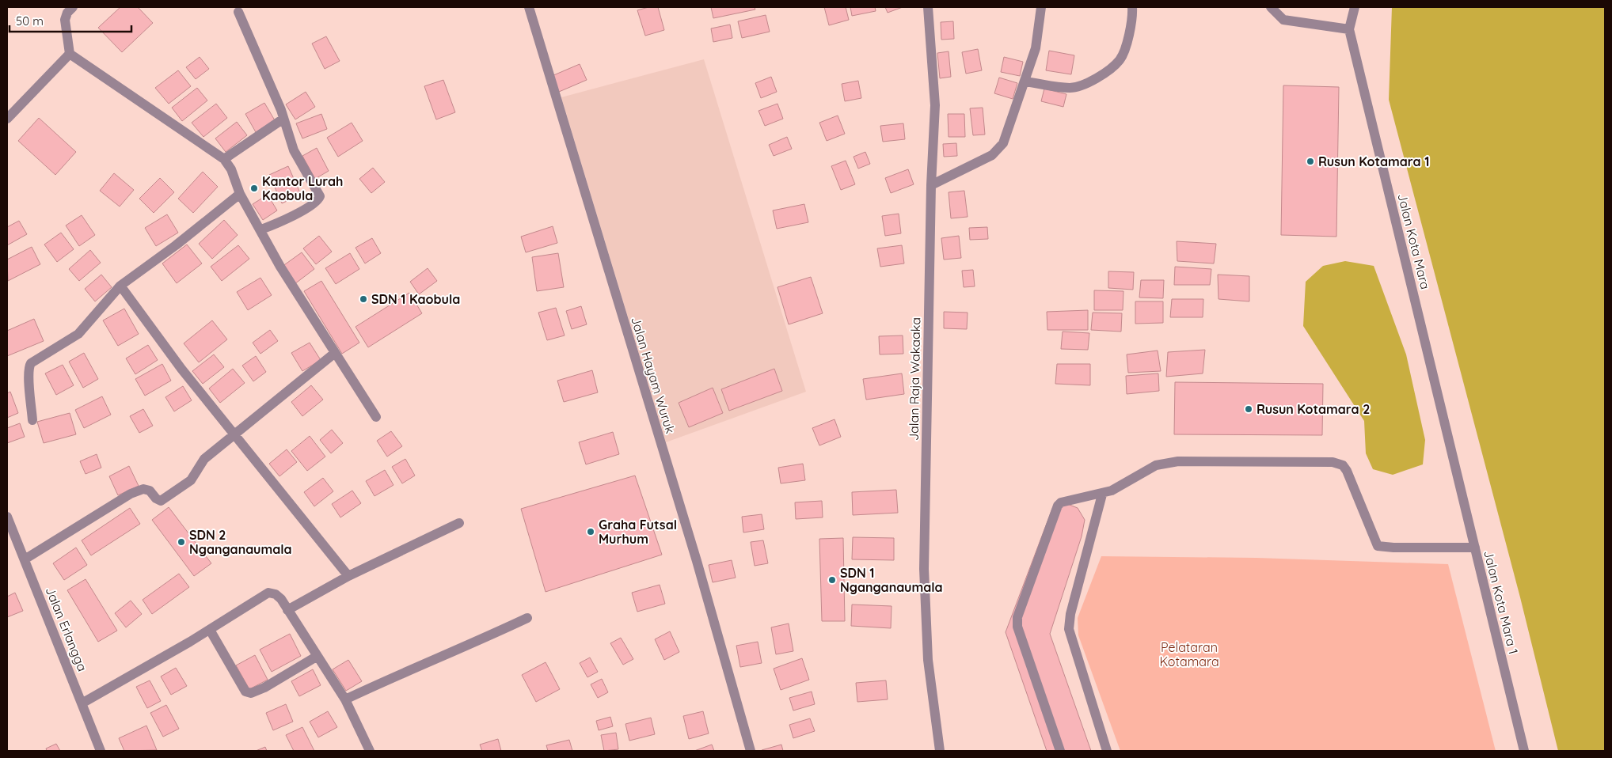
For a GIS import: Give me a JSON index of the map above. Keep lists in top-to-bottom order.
{
  "streets": {
    "street": [
      "Jalan Kota Mara",
      "Jalan Hayam Wuruk",
      "Jalan Raja Wakaaka",
      "Jalan Kota Mara 1",
      "Jalan Erlangga"
    ]
  },
  "crossings": [
    ["Jalan Kota Mara", "Jalan Kota Mara 1"]
  ],
  "parks": ["Pelataran Kotamara"],
  "places": [
    "Rusun Kotamara 1",
    "Kantor Lurah Kaobula",
    "SDN 1 Kaobula",
    "Rusun Kotamara 2",
    "Graha Futsal Murhum",
    "SDN 2 Nganganaumala",
    "SDN 1 Nganganaumala"
  ],
  "scale_bar": "50 m"
}
